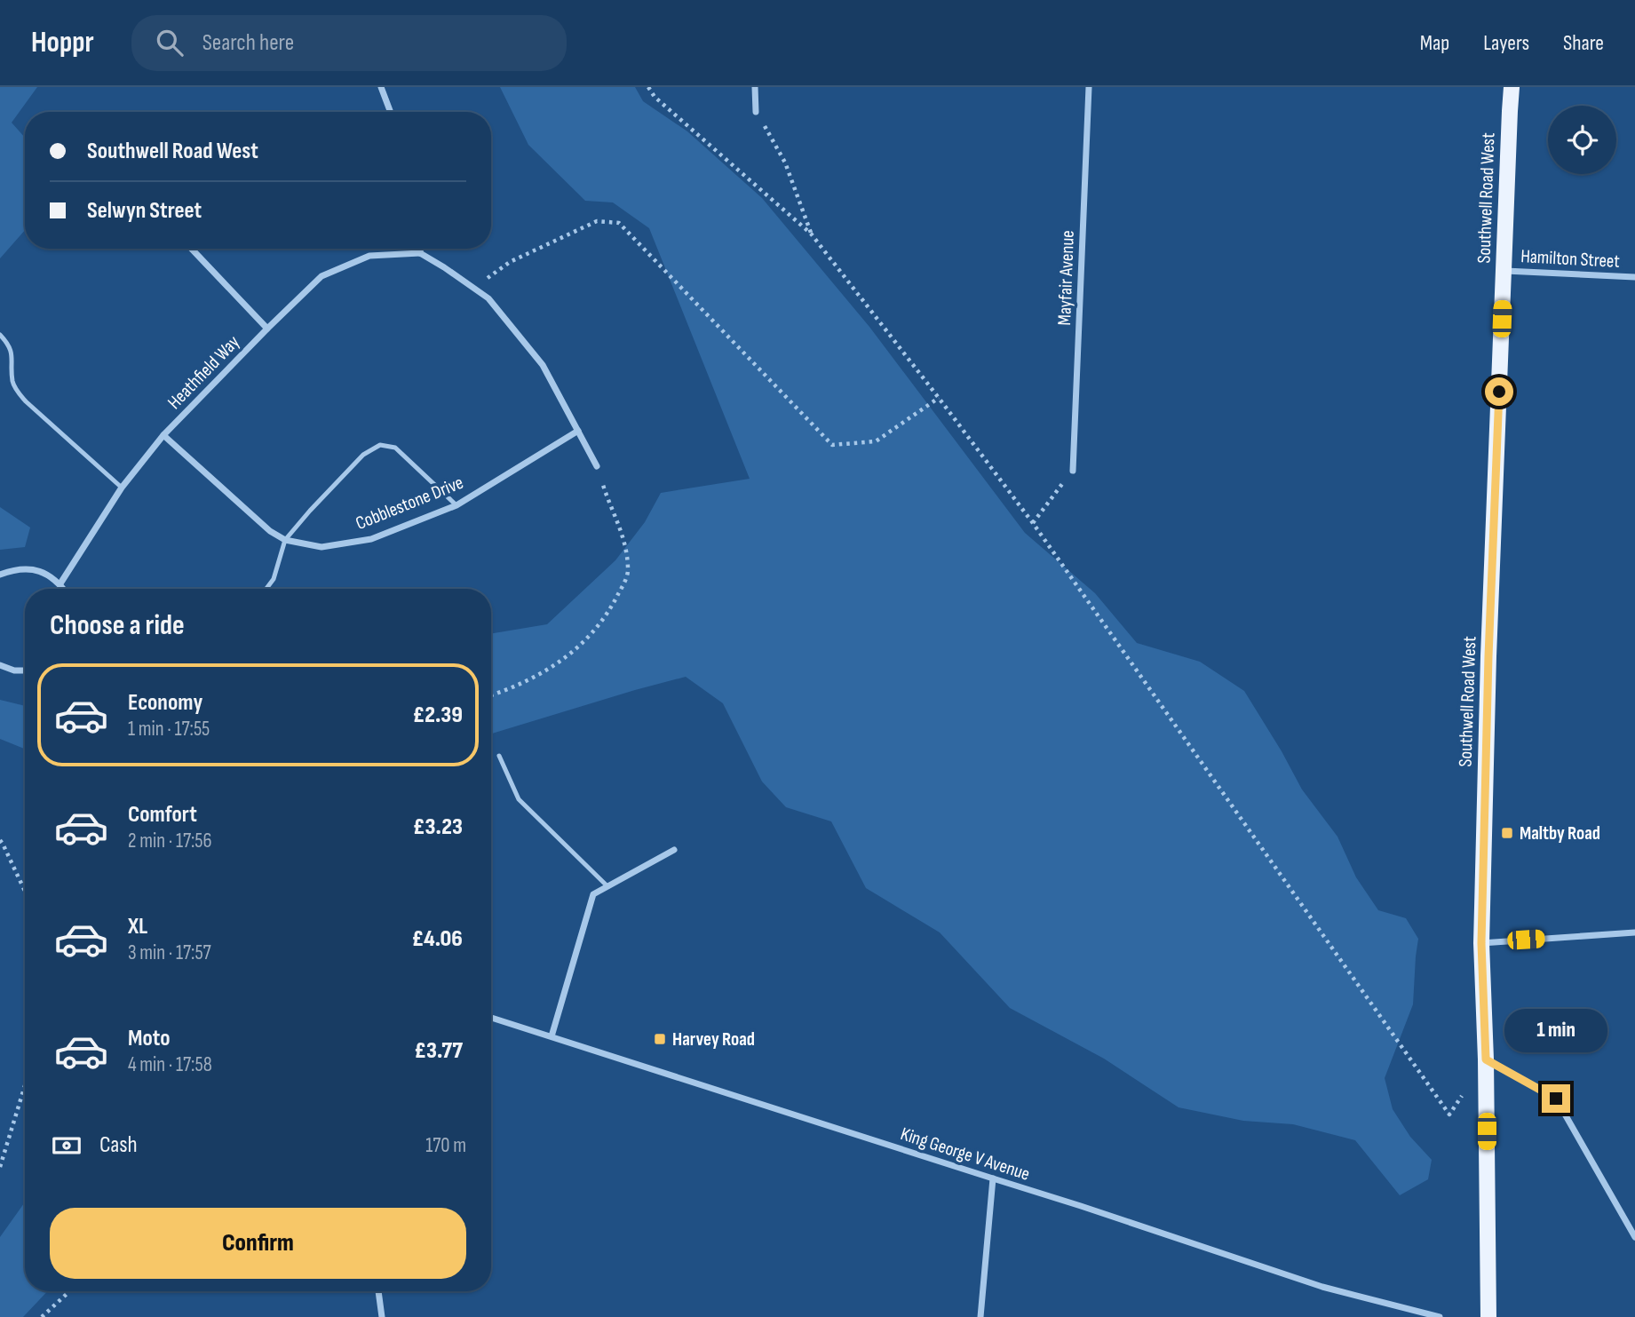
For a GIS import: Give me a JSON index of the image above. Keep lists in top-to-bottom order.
{
  "streets": {
    "main road": ["Southwell Road West"],
    "street": [
      "Hamilton Street",
      "Mayfair Avenue",
      "Heathfield Way",
      "Cobblestone Drive",
      "King George V Avenue"
    ]
  },
  "crossings": [
    ["Southwell Road West", "Hamilton Street"],
    ["Heathfield Way", "Cobblestone Drive"]
  ],
  "places": {
    "transit": ["Maltby Road", "Harvey Road"]
  },
  "page": {
    "header": "Hoppr",
    "search": "Search here",
    "nav": ["Map", "Layers", "Share"],
    "banner": ["Southwell Road West", "Selwyn Street"],
    "heading": "Choose a ride",
    "list": [
      {
        "name": "Economy",
        "note": "1 min · 17:55",
        "value": "£2.39"
      },
      {
        "name": "Comfort",
        "note": "2 min · 17:56",
        "value": "£3.23"
      },
      {
        "name": "XL",
        "note": "3 min · 17:57",
        "value": "£4.06"
      },
      {
        "name": "Moto",
        "note": "4 min · 17:58",
        "value": "£3.77"
      }
    ],
    "bubble": "1 min",
    "pay": ["Cash", "170 m"],
    "buttons": "Confirm"
  }
}
